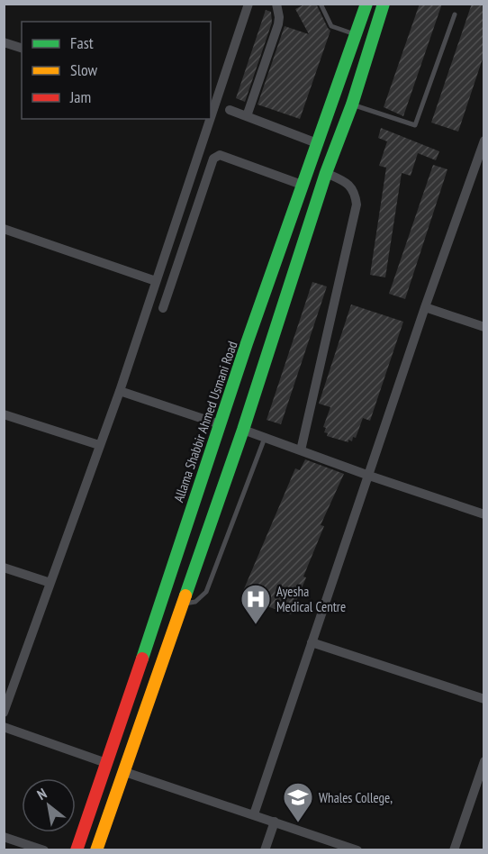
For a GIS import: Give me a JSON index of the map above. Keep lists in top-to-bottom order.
{
  "streets": {
    "main road": ["Allama Shabbir Ahmed Usmani Road"]
  },
  "places": {
    "hospital": ["Ayesha Medical Centre"],
    "school or university": ["Whales College,"]
  },
  "legend": ["Fast", "Slow", "Jam"],
  "north": "top left"
}
